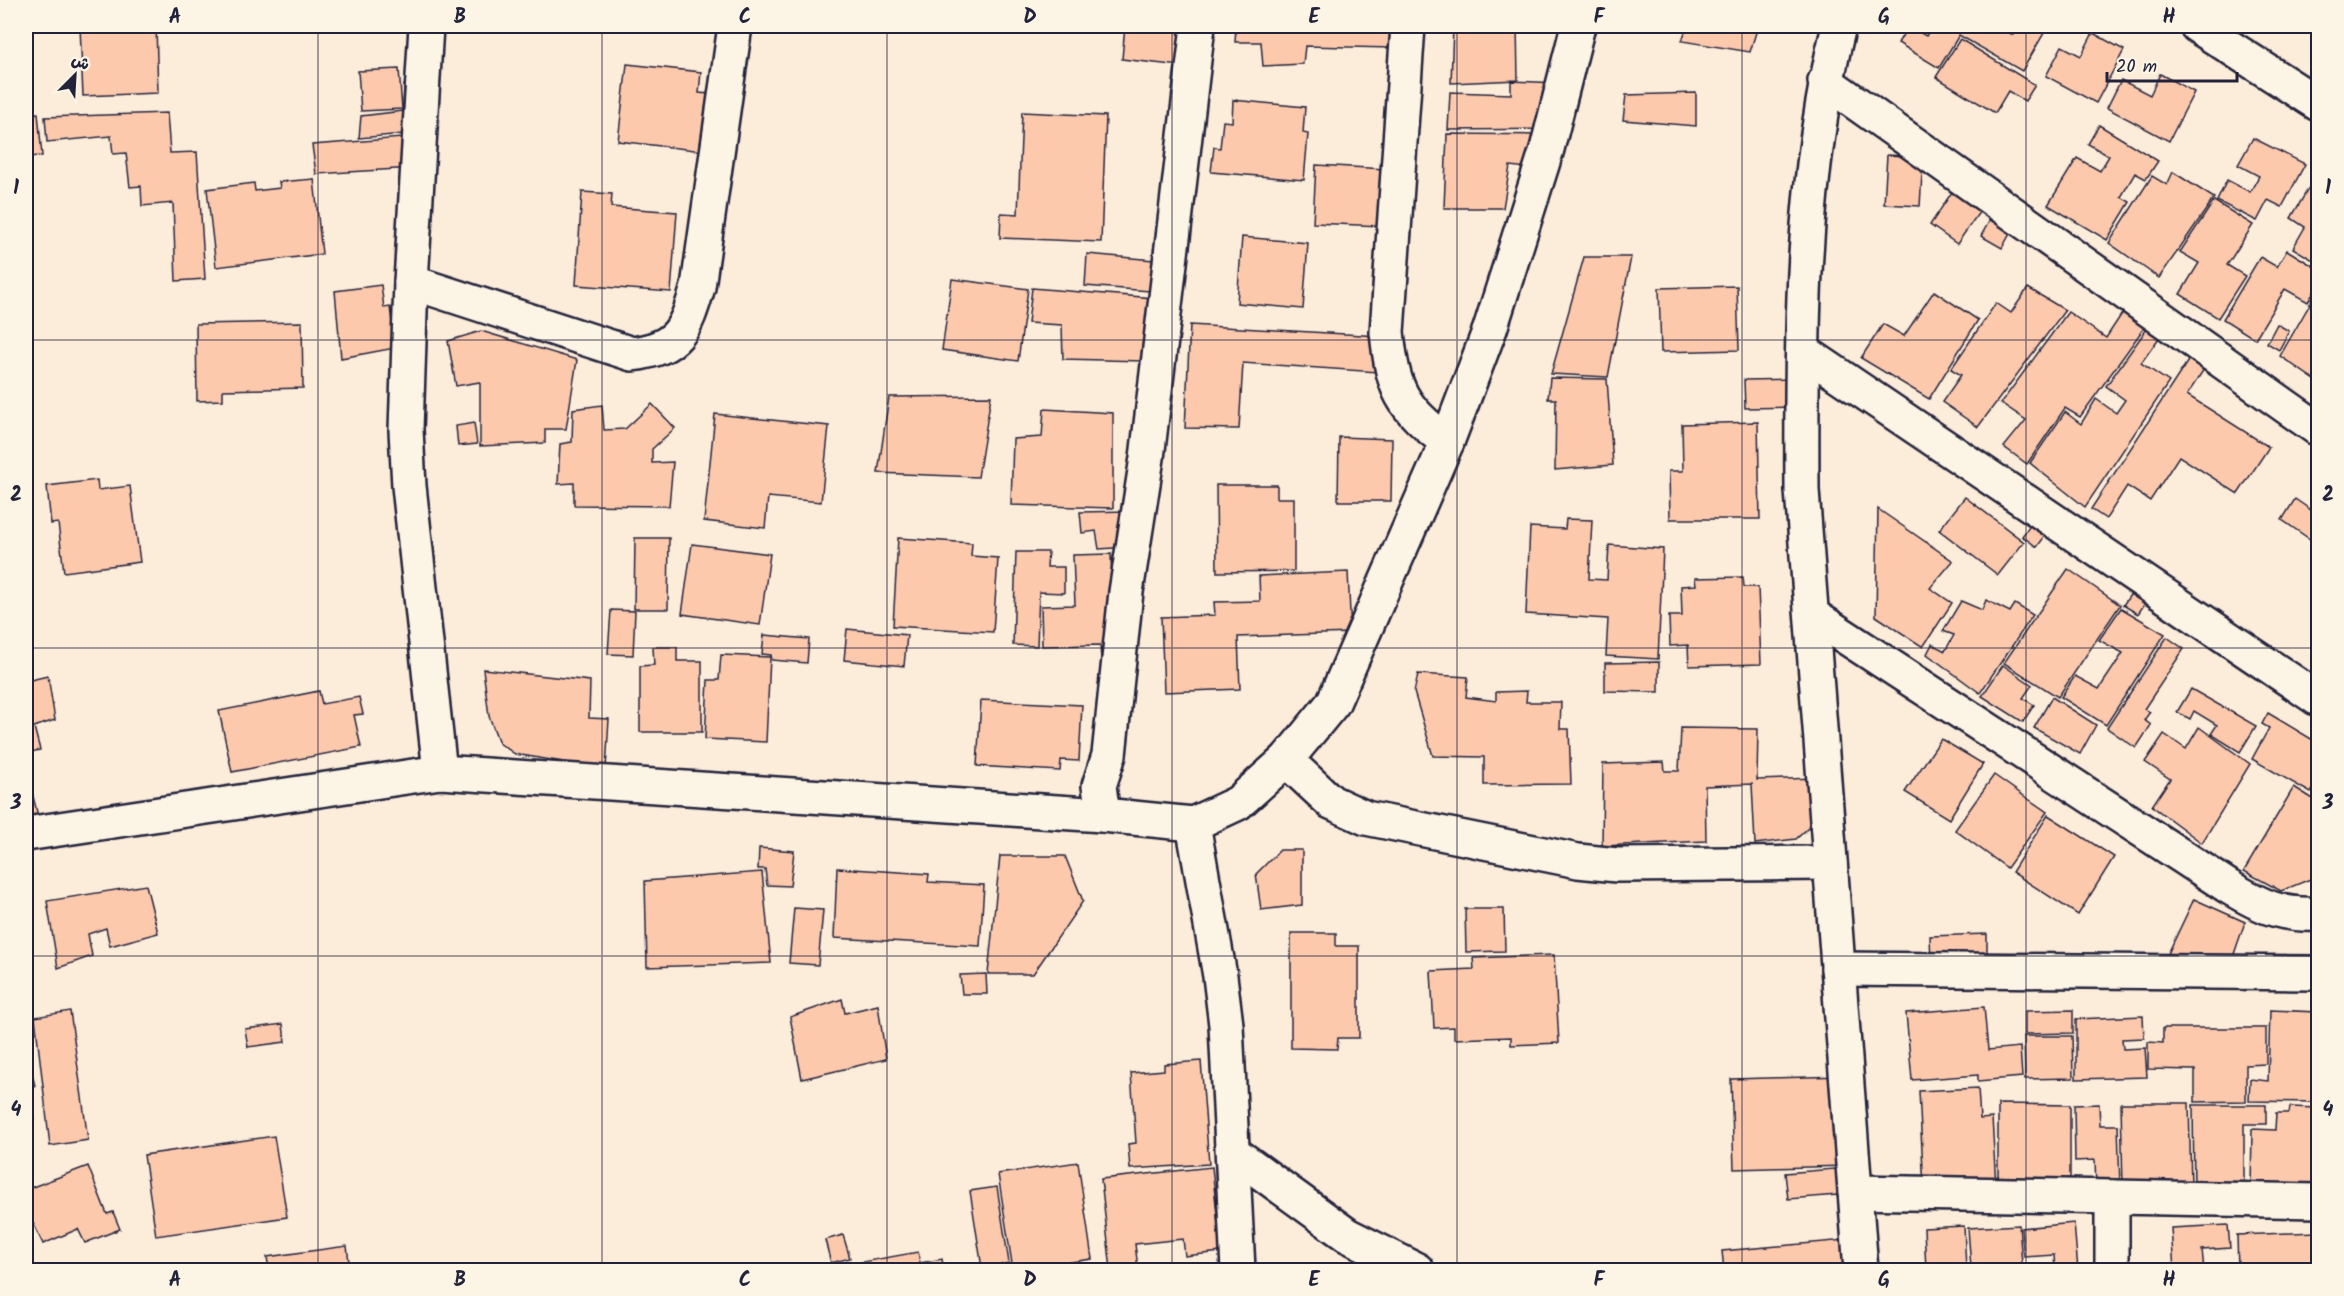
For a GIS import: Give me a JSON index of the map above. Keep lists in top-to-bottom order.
{
  "scale_bar": "20 m",
  "north": "top right",
  "grid": {
    "columns": [
      "A",
      "B",
      "C",
      "D",
      "E",
      "F",
      "G",
      "H"
    ],
    "rows": [
      "1",
      "2",
      "3",
      "4"
    ]
  }
}
